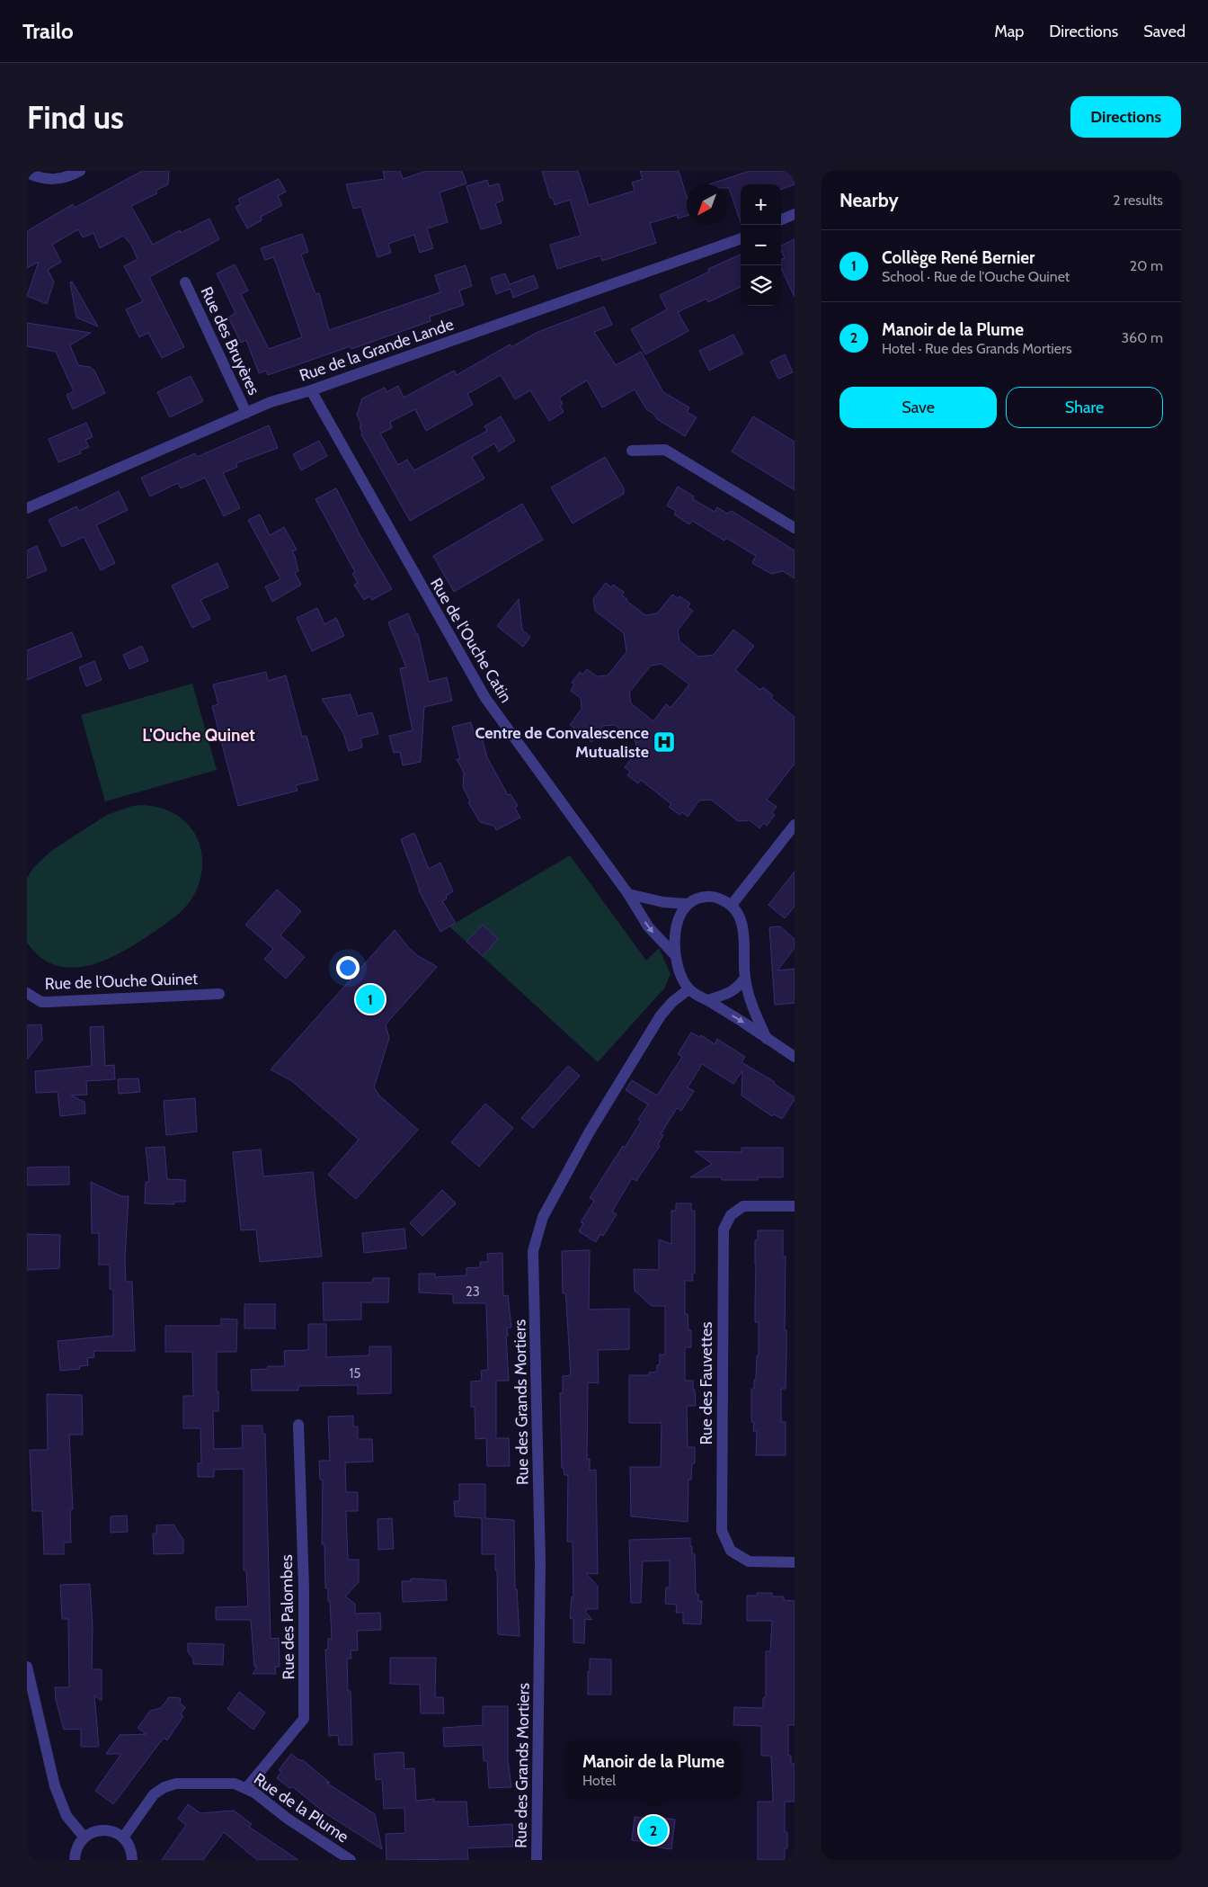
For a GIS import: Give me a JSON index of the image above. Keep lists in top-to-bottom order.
{
  "streets": {
    "street": [
      "Rue des Bruyères",
      "Rue de la Grande Lande",
      "Rue de l'Ouche Catin",
      "Rue de l'Ouche Quinet",
      "Rue des Fauvettes",
      "Rue des Grands Mortiers",
      "Rue des Palombes",
      "Rue de la Plume"
    ]
  },
  "crossings": [
    ["Rue des Bruyères", "Rue de la Grande Lande"],
    ["Rue de la Grande Lande", "Rue de l'Ouche Catin"],
    ["Rue de l'Ouche Catin", "Rue des Grands Mortiers"],
    ["Rue des Palombes", "Rue de la Plume"]
  ],
  "districts": ["L'Ouche Quinet"],
  "places": {
    "hospital": ["Centre de Convalescence Mutualiste"]
  },
  "house_numbers": ["23", "15"],
  "north": "bottom left",
  "page": {
    "header": "Trailo",
    "nav": ["Map", "Directions", "Saved"],
    "buttons": [
      "Directions",
      ["Save", "Share"]
    ],
    "title": "Find us",
    "heading": ["Nearby", "2 results"],
    "map_buttons": ["+", "−"],
    "list": [
      {
        "mark": "1",
        "name": "Collège René Bernier",
        "note": "School · Rue de l'Ouche Quinet",
        "value": "20 m"
      },
      {
        "mark": "2",
        "name": "Manoir de la Plume",
        "note": "Hotel · Rue des Grands Mortiers",
        "value": "360 m"
      }
    ],
    "pins": ["1", "2"],
    "popup": ["Manoir de la Plume", "Hotel"]
  }
}
